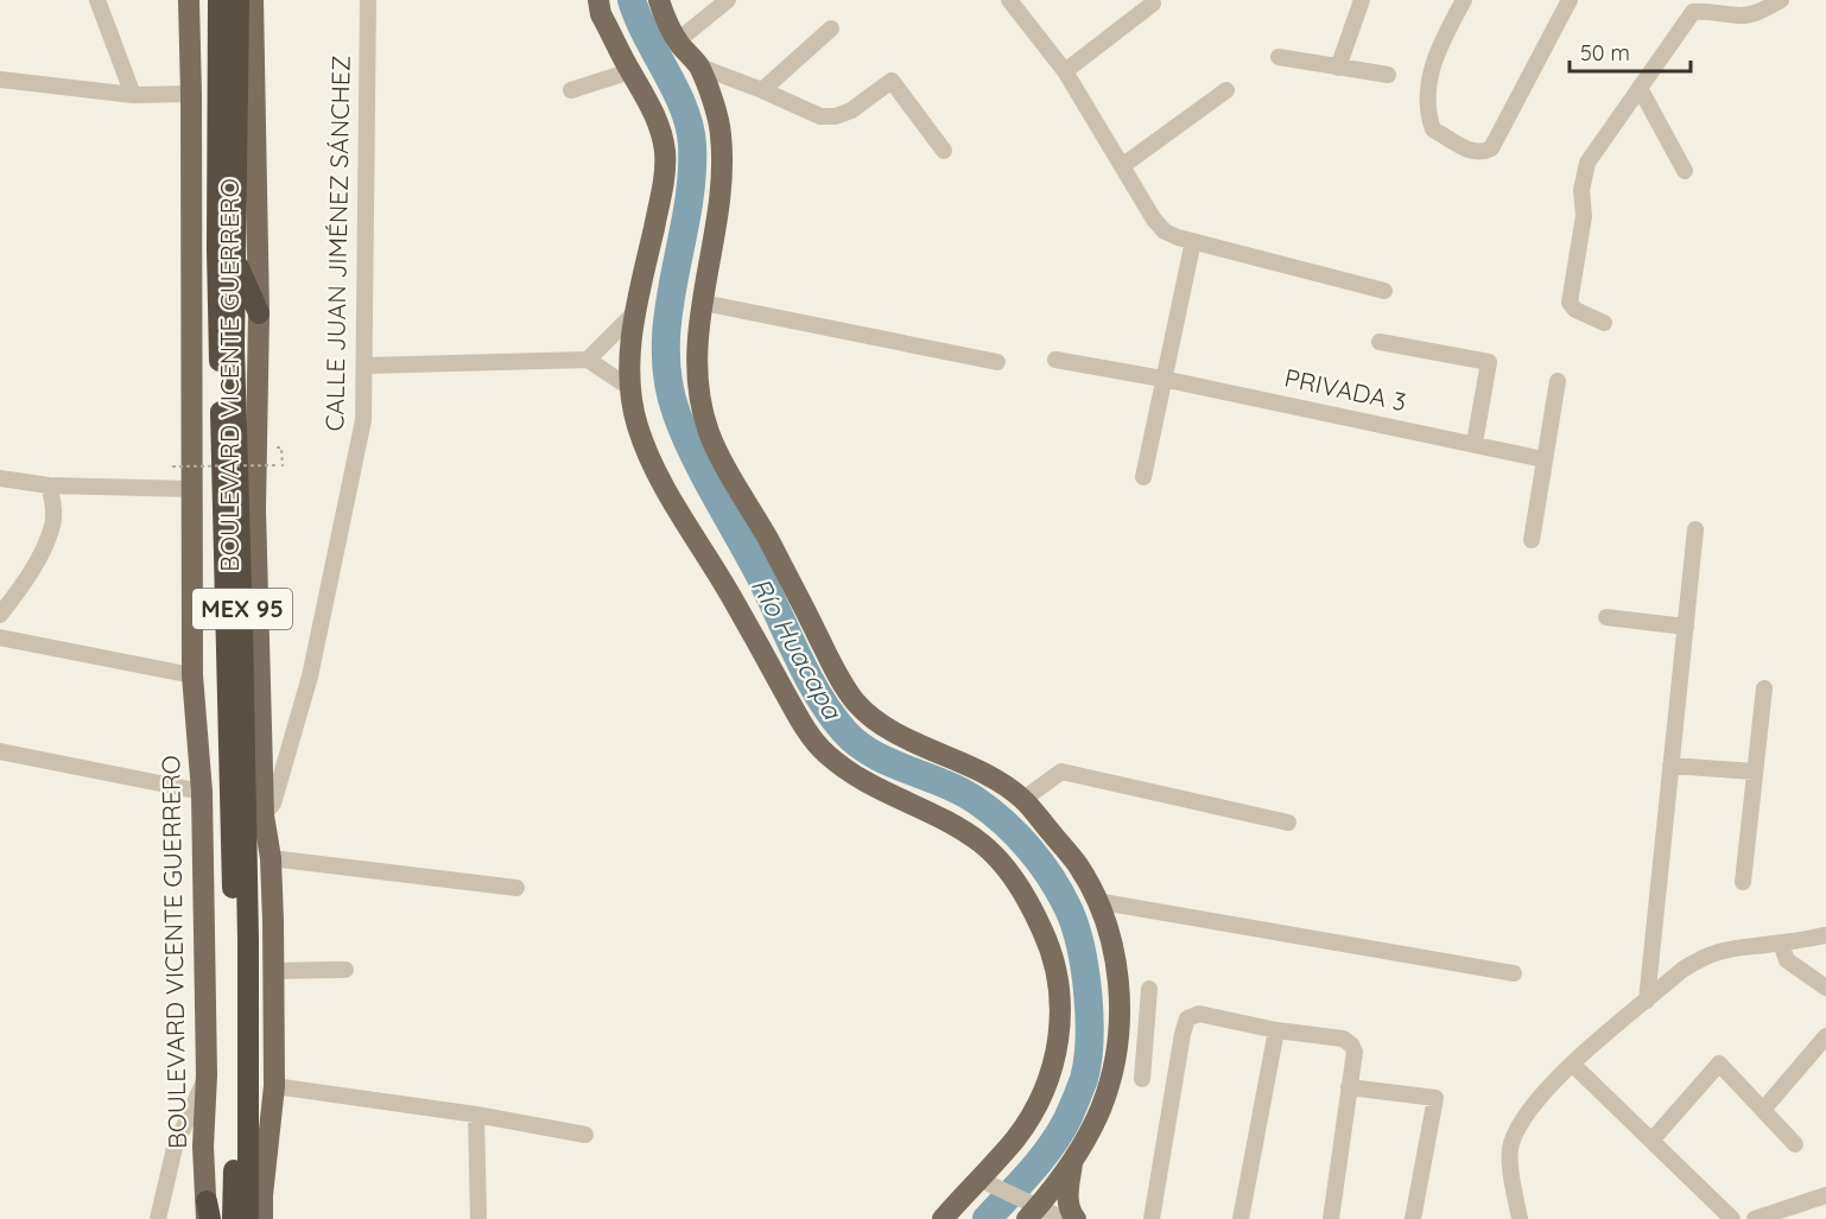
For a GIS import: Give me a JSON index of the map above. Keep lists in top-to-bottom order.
{
  "streets": {
    "highway": ["BOULEVARD VICENTE GUERRERO", "MEX 95"],
    "street": ["CALLE JUAN JIMÉNEZ SÁNCHEZ", "PRIVADA 3"]
  },
  "crossings": [
    ["CALLE JUAN JIMÉNEZ SÁNCHEZ", "BOULEVARD VICENTE GUERRERO"]
  ],
  "water": ["Río Huacapa"],
  "scale_bar": "50 m"
}
